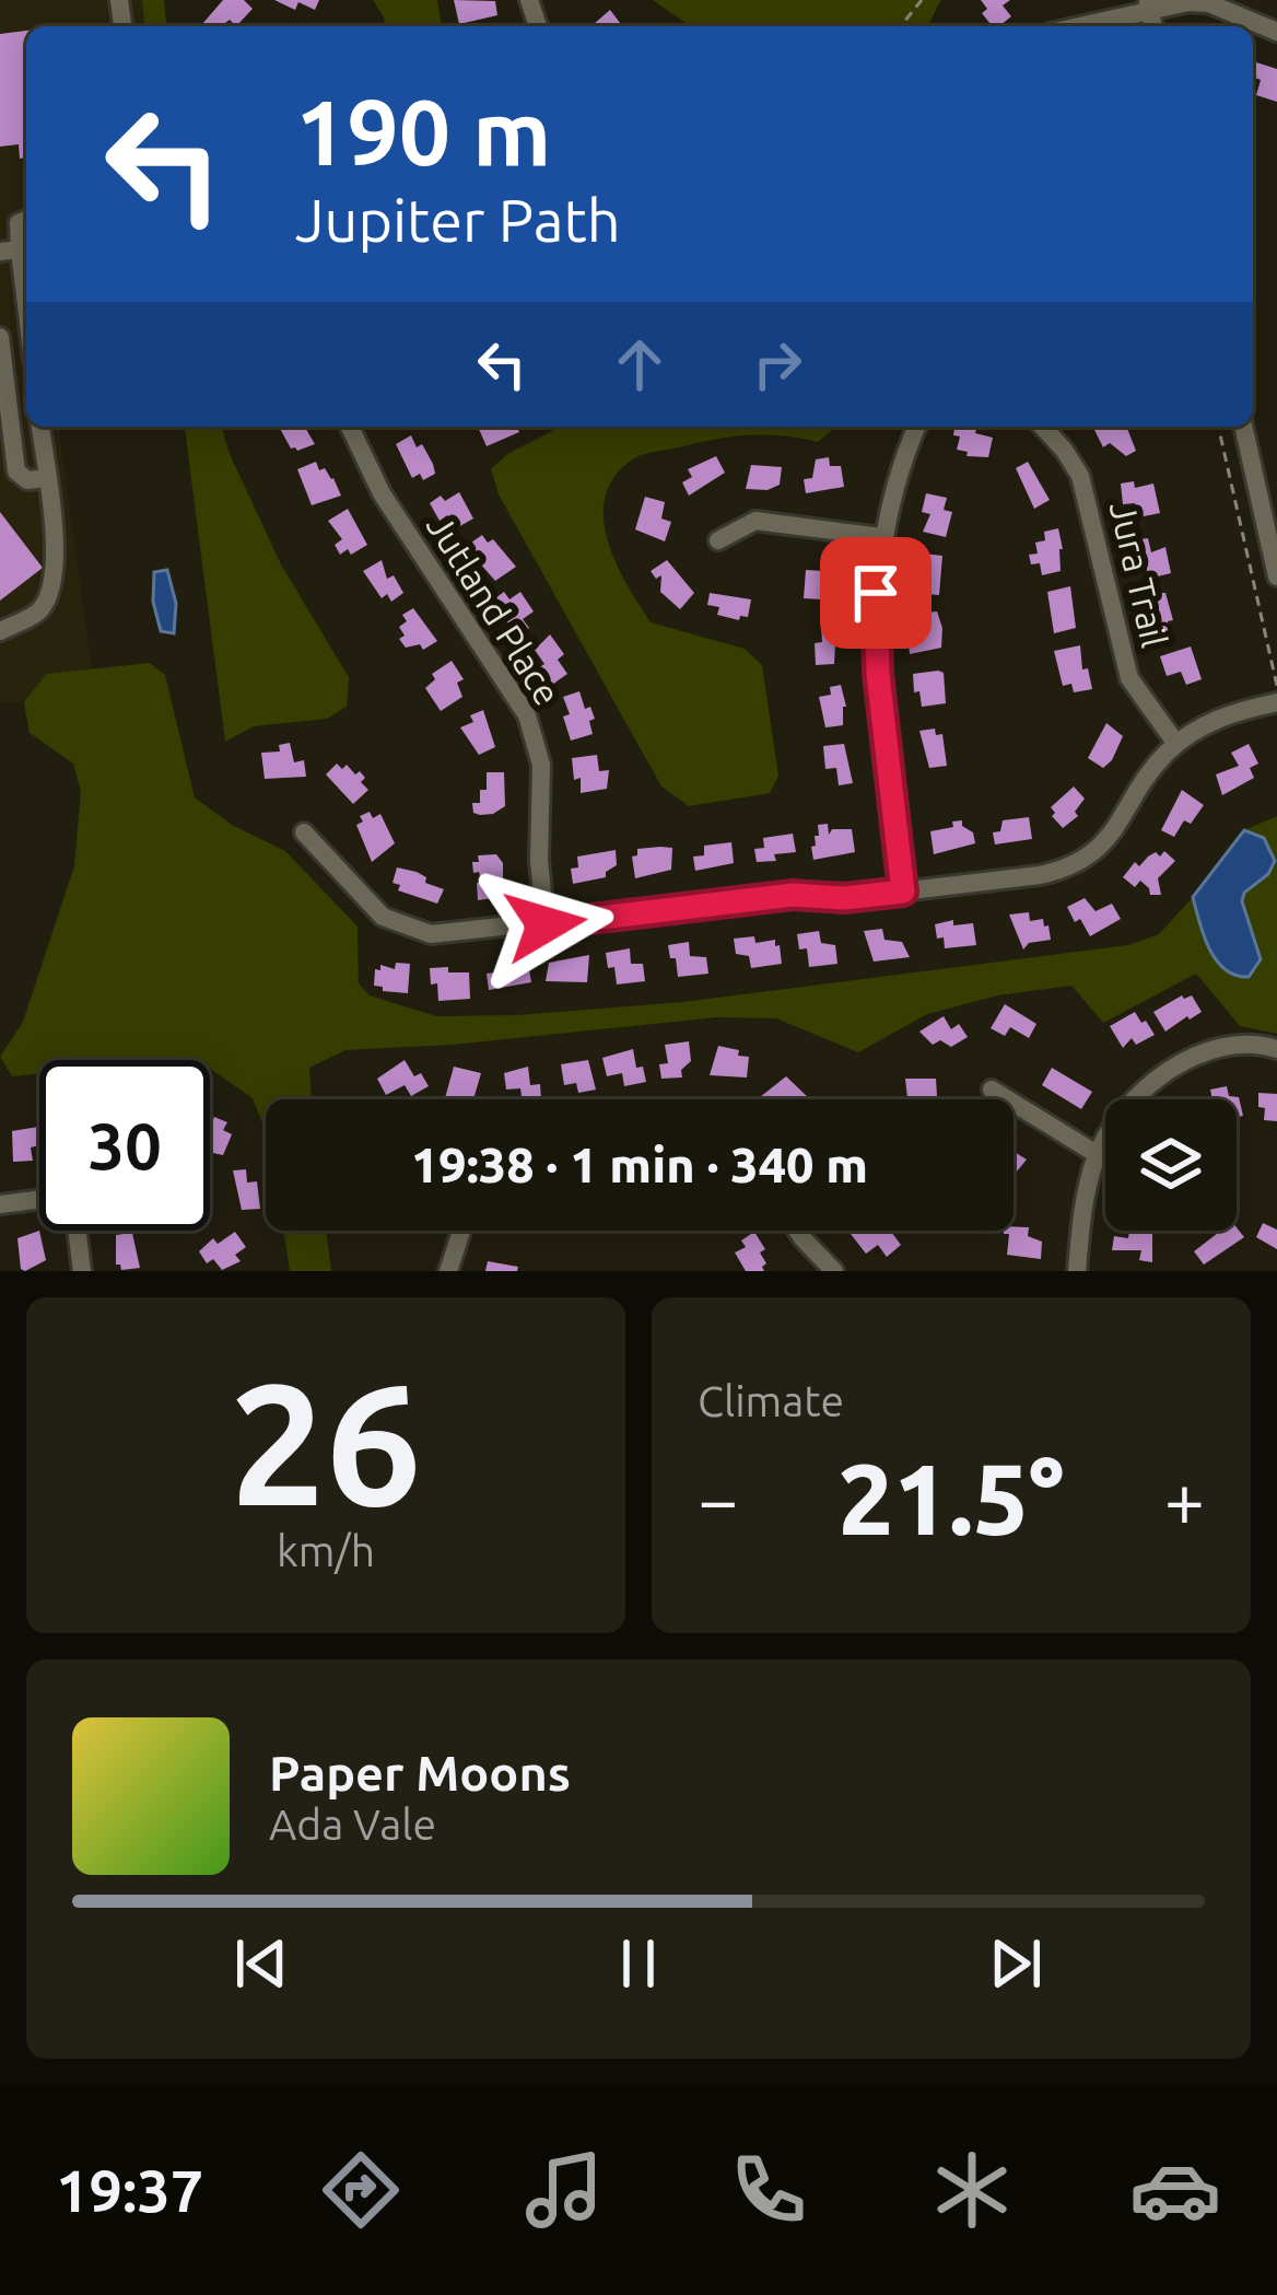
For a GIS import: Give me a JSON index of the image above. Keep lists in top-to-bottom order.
{
  "streets": {
    "street": ["Jura Trail", "Jutland Place"]
  },
  "page": {
    "turn": ["190 m", "Jupiter Path"],
    "limit": "30",
    "trip": "19:38 · 1 min · 340 m",
    "tile": [
      ["26", "km/h"],
      "Climate"
    ],
    "heat": ["−", "21.5°", "+"],
    "song": ["Paper Moons", "Ada Vale"],
    "tabs": "19:37"
  }
}
